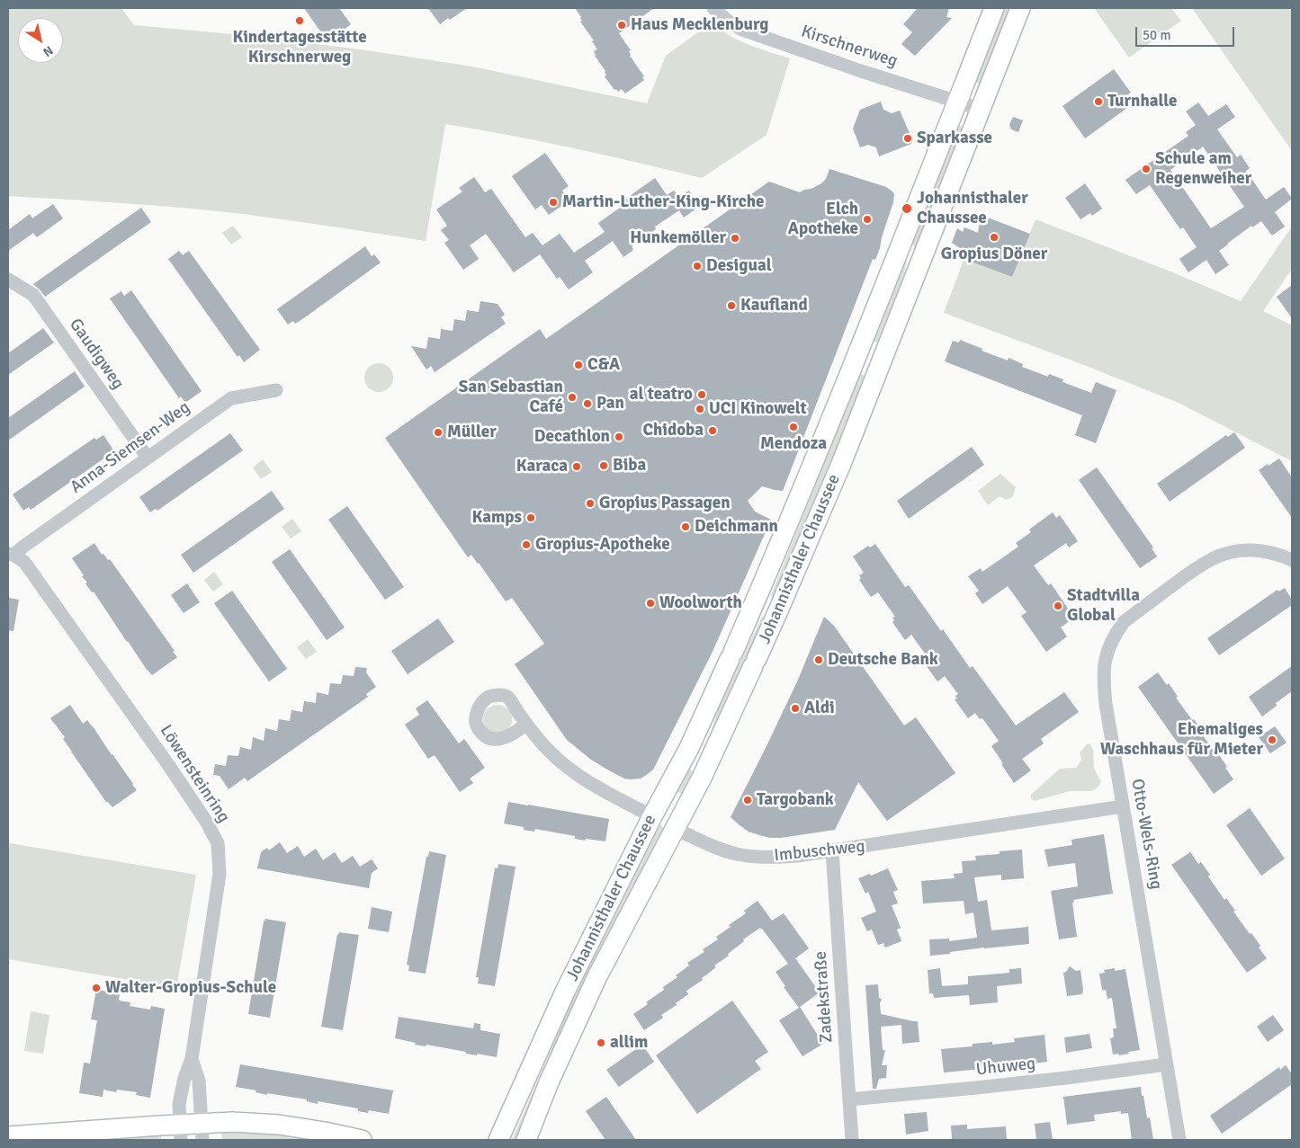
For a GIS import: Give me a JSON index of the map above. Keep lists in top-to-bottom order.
{
  "streets": {
    "main road": ["Johannisthaler Chaussee", "Imbuschweg"],
    "street": [
      "Kirschnerweg",
      "Gaudigweg",
      "Anna-Siemsen-Weg",
      "Löwensteinring",
      "Otto-Wels-Ring",
      "Zadekstraße",
      "Uhuweg"
    ]
  },
  "crossings": [
    ["Kirschnerweg", "Johannisthaler Chaussee"],
    ["Gaudigweg", "Anna-Siemsen-Weg"],
    ["Anna-Siemsen-Weg", "Löwensteinring"],
    ["Johannisthaler Chaussee", "Imbuschweg"],
    ["Otto-Wels-Ring", "Imbuschweg"],
    ["Otto-Wels-Ring", "Uhuweg"],
    ["Imbuschweg", "Zadekstraße"],
    ["Zadekstraße", "Uhuweg"]
  ],
  "places": [
    "Kindertagesstätte Kirschnerweg",
    "Haus Mecklenburg",
    "Turnhalle",
    "Sparkasse",
    "Schule am Regenweiher",
    "Martin-Luther-King-Kirche",
    "Johannisthaler Chaussee",
    "Elch Apotheke",
    "Gropius Döner",
    "Hunkemöller",
    "Desigual",
    "Kaufland",
    "C&A",
    "al teatro",
    "San Sebastian Café",
    "Pan",
    "UCI Kinowelt",
    "Mendoza",
    "Chidoba",
    "Müller",
    "Decathlon",
    "Biba",
    "Karaca",
    "Gropius Passagen",
    "Kamps",
    "Deichmann",
    "Gropius-Apotheke",
    "Woolworth",
    "Stadtvilla Global",
    "Deutsche Bank",
    "Aldi",
    "Ehemaliges Waschhaus für Mieter",
    "Targobank",
    "Walter-Gropius-Schule",
    "allim"
  ],
  "scale_bar": "50 m",
  "north": "bottom right"
}
